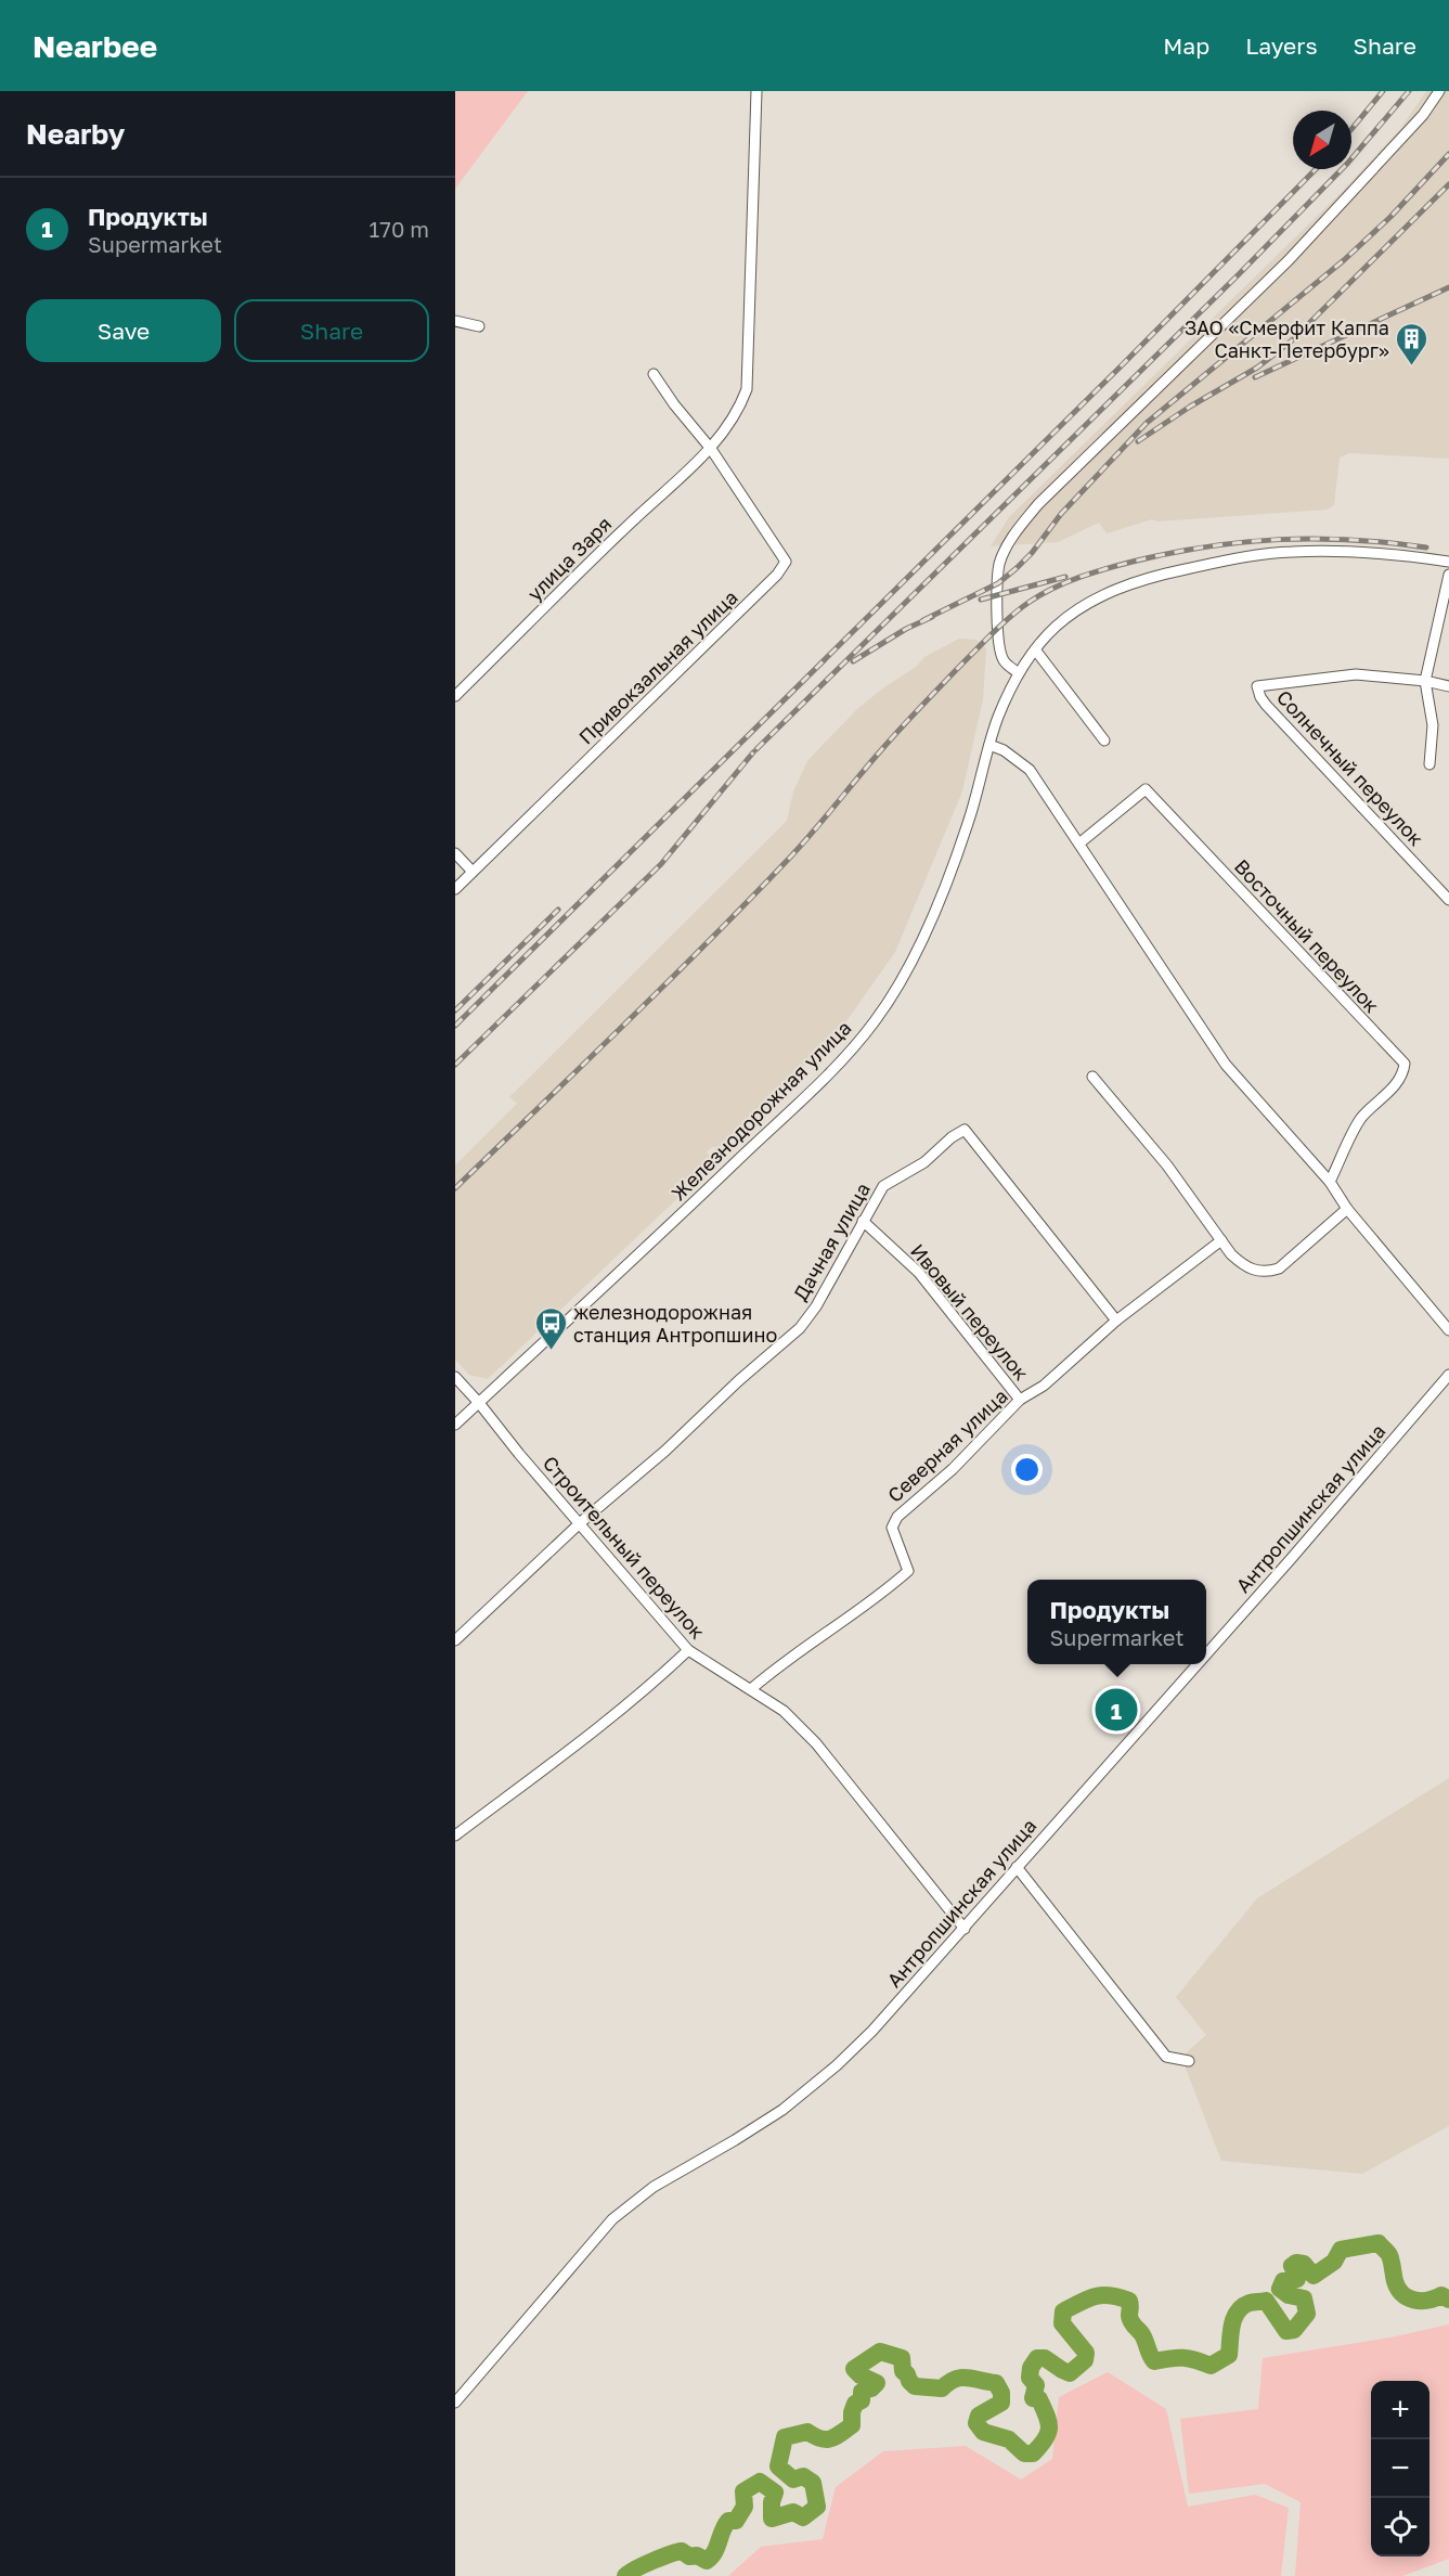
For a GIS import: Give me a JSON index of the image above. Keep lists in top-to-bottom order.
{
  "streets": {
    "street": [
      "улица Заря",
      "Привокзальная улица",
      "Солнечный переулок",
      "Восточный переулок",
      "Железнодорожная улица",
      "Дачная улица",
      "Ивовый переулок",
      "Северная улица",
      "Антропшинская улица",
      "Строительный переулок"
    ]
  },
  "crossings": [
    ["улица Заря", "Привокзальная улица"],
    ["Железнодорожная улица", "Строительный переулок"],
    ["Дачная улица", "Ивовый переулок"],
    ["Дачная улица", "Северная улица"],
    ["Дачная улица", "Строительный переулок"],
    ["Ивовый переулок", "Северная улица"],
    ["Северная улица", "Строительный переулок"],
    ["Антропшинская улица", "Строительный переулок"]
  ],
  "places": {
    "building": ["ЗАО «Смерфит Каппа Санкт-Петербург»"],
    "bus stop": ["железнодорожная станция Антропшино"]
  },
  "north": "bottom left",
  "page": {
    "header": "Nearbee",
    "nav": ["Map", "Layers", "Share"],
    "heading": "Nearby",
    "list": [
      {
        "mark": "1",
        "name": "Продукты",
        "note": "Supermarket",
        "value": "170 m"
      }
    ],
    "buttons": ["Save", "Share"],
    "popup": ["Продукты", "Supermarket"],
    "pins": "1",
    "map_buttons": ["+", "−"]
  }
}
